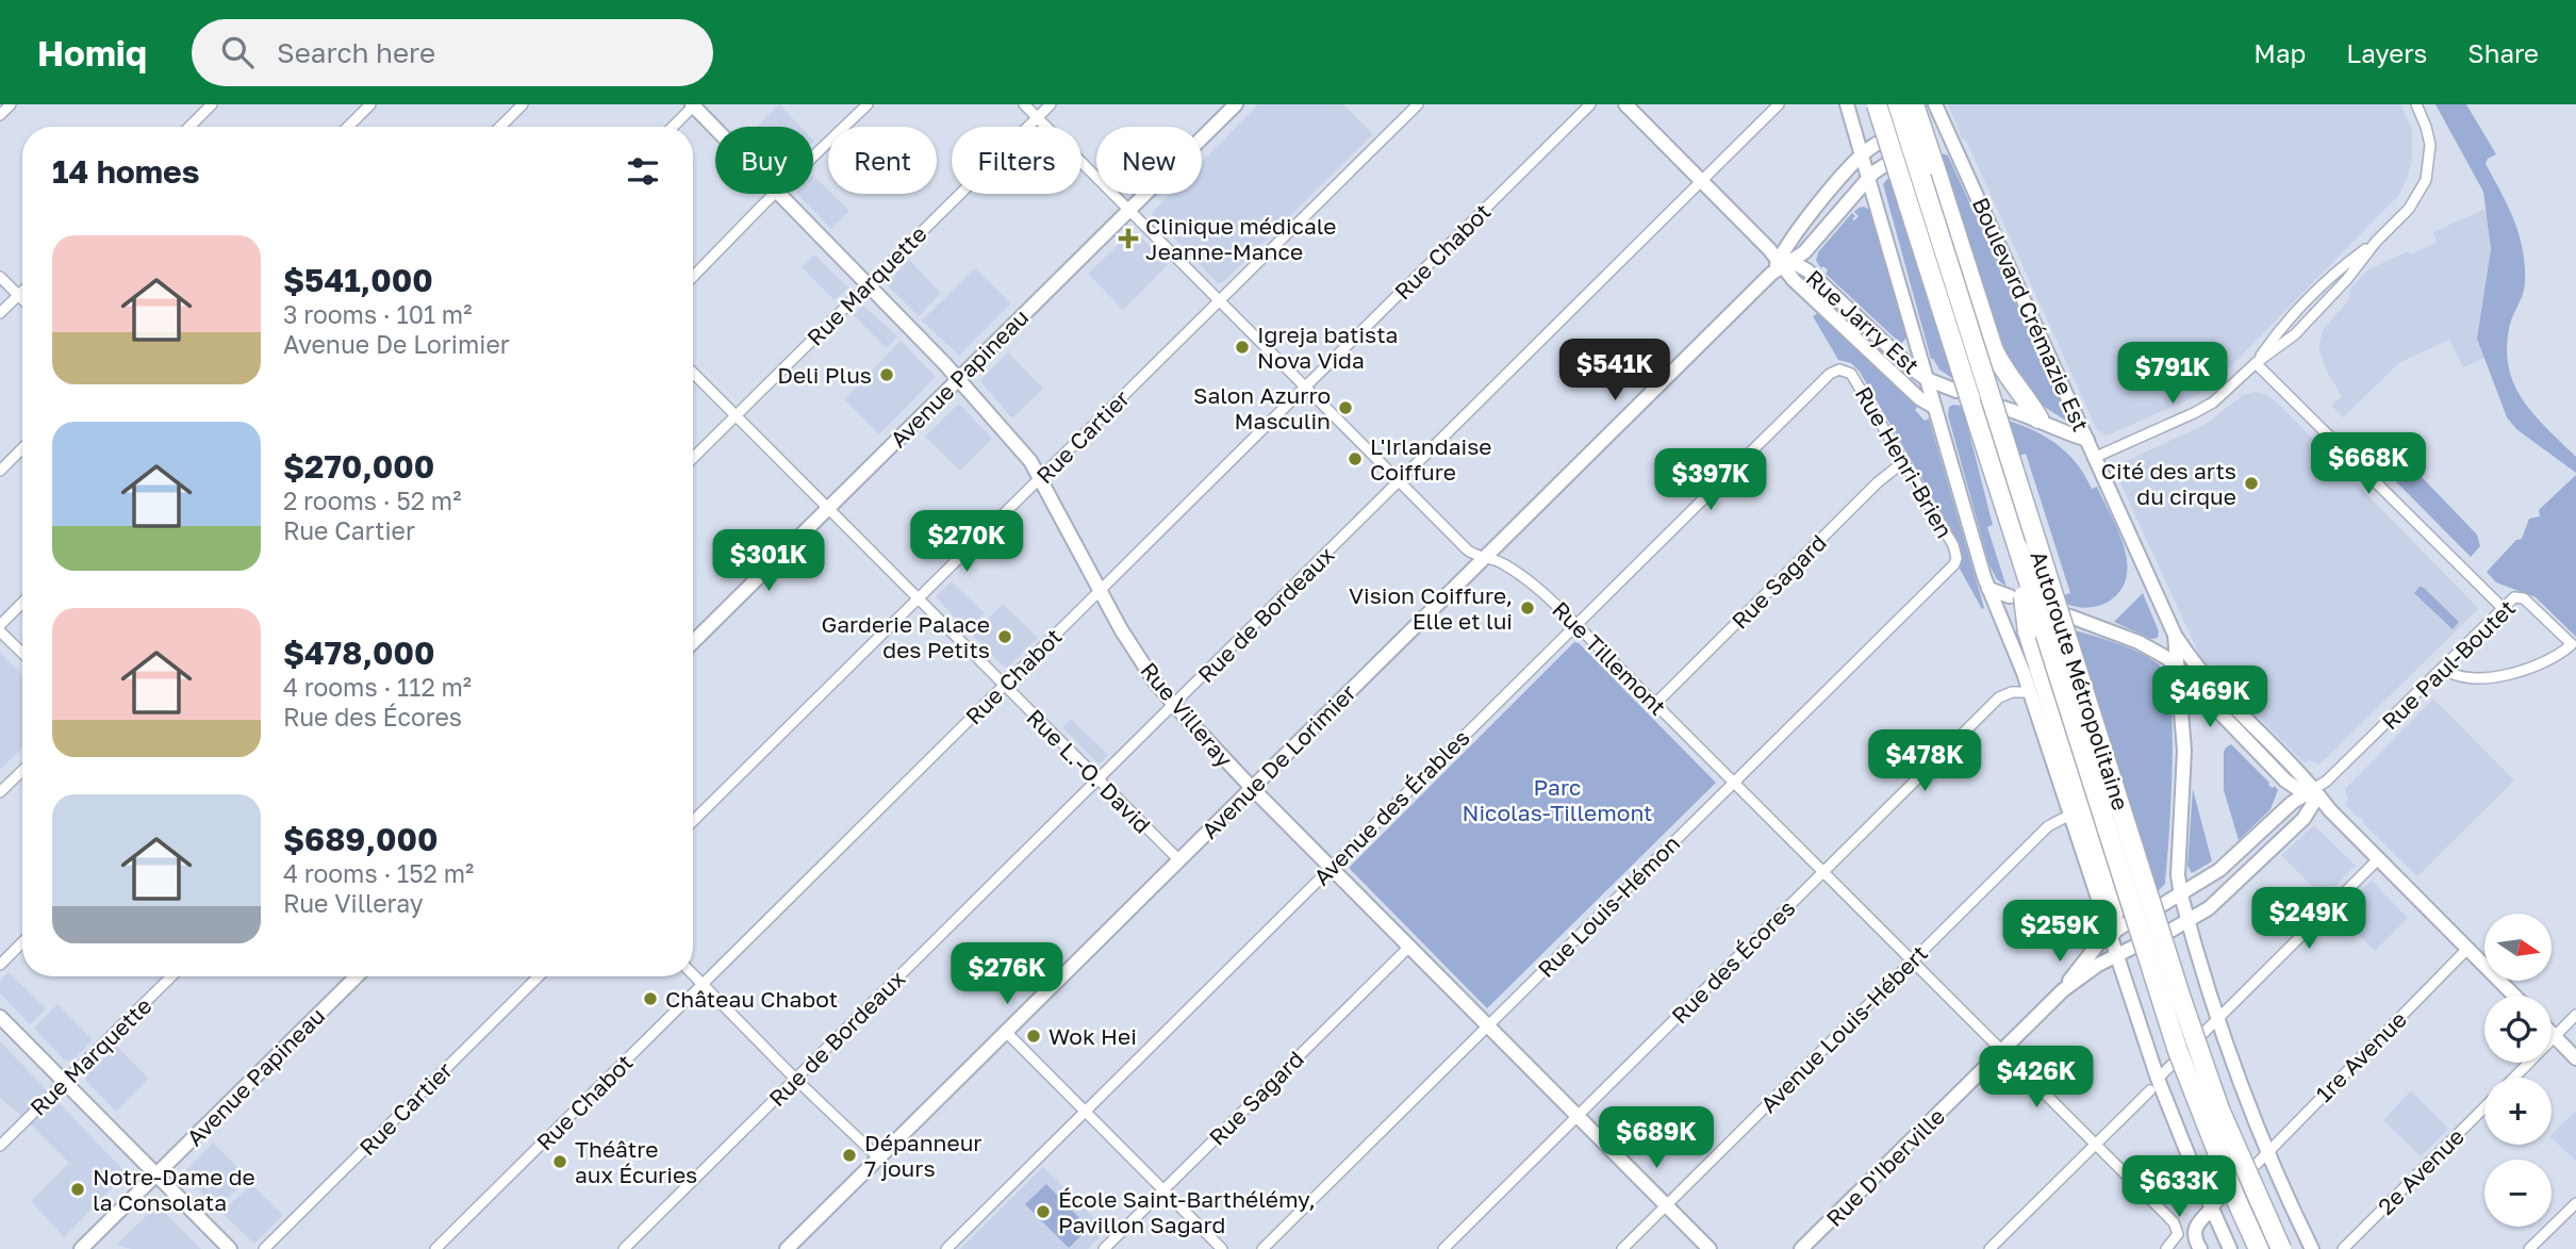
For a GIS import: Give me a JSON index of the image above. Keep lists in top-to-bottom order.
{
  "streets": {
    "highway": ["Autoroute Métropolitaine"],
    "main road": [
      "Boulevard Crémazie Est",
      "Rue Jarry Est",
      "Avenue Papineau",
      "Rue Villeray",
      "Avenue De Lorimier",
      "Rue D'Iberville"
    ],
    "street": [
      "Rue Chabot",
      "Rue Marquette",
      "Rue Cartier",
      "Rue Henri-Brien",
      "Rue Sagard",
      "Rue de Bordeaux",
      "Rue Tillemont",
      "Rue Paul-Boutet",
      "Rue L.-O. David",
      "Avenue des Érables",
      "Rue Louis-Hémon",
      "Rue des Écores",
      "Avenue Louis-Hébert",
      "1re Avenue",
      "2e Avenue"
    ]
  },
  "crossings": [
    ["Rue Chabot", "Rue Tillemont"],
    ["Rue Chabot", "Rue Villeray"],
    ["Rue Chabot", "Rue L.-O. David"],
    ["Rue Marquette", "Rue Tillemont"],
    ["Rue Marquette", "Rue Villeray"],
    ["Rue Marquette", "Rue L.-O. David"],
    ["Boulevard Crémazie Est", "1re Avenue"],
    ["Rue Jarry Est", "Rue de Bordeaux"],
    ["Rue Jarry Est", "Avenue De Lorimier"],
    ["Avenue Papineau", "Rue Tillemont"],
    ["Avenue Papineau", "Rue Villeray"],
    ["Avenue Papineau", "Rue L.-O. David"],
    ["Rue Cartier", "Rue Tillemont"],
    ["Rue Cartier", "Rue Villeray"],
    ["Rue Cartier", "Rue L.-O. David"],
    ["Rue Henri-Brien", "Rue Sagard"],
    ["Rue Henri-Brien", "Avenue des Érables"],
    ["Rue Henri-Brien", "Rue Louis-Hémon"],
    ["Rue Sagard", "Rue Tillemont"],
    ["Rue Sagard", "Rue Villeray"],
    ["Rue de Bordeaux", "Rue Tillemont"],
    ["Rue de Bordeaux", "Rue Villeray"],
    ["Rue de Bordeaux", "Rue L.-O. David"],
    ["Rue Tillemont", "Avenue De Lorimier"],
    ["Rue Tillemont", "Avenue des Érables"],
    ["Rue Tillemont", "Rue Louis-Hémon"],
    ["Rue Tillemont", "Rue des Écores"],
    ["Rue Tillemont", "Avenue Louis-Hébert"],
    ["Rue Tillemont", "Rue D'Iberville"],
    ["Rue Villeray", "Avenue De Lorimier"],
    ["Rue Villeray", "Avenue des Érables"],
    ["Rue Villeray", "Rue Louis-Hémon"],
    ["Rue Villeray", "Rue des Écores"],
    ["Rue Villeray", "Avenue Louis-Hébert"],
    ["Avenue De Lorimier", "Rue L.-O. David"]
  ],
  "parks": ["Parc Nicolas-Tillemont"],
  "places": {
    "health": ["Clinique médicale Jeanne-Mance"],
    "other": [
      "Igreja batista Nova Vida",
      "Deli Plus",
      "Salon Azurro Masculin",
      "L'Irlandaise Coiffure",
      "Cité des arts du cirque",
      "Vision Coiffure, Elle et lui",
      "Garderie Palace des Petits",
      "Château Chabot",
      "Wok Hei",
      "Dépanneur 7 jours",
      "Théâtre aux Écuries",
      "Notre-Dame de la Consolata",
      "École Saint-Barthélémy, Pavillon Sagard"
    ]
  },
  "north": "right",
  "page": {
    "header": "Homiq",
    "search": "Search here",
    "nav": ["Map", "Layers", "Share"],
    "chip": [
      "Buy",
      "Rent",
      "Filters",
      "New"
    ],
    "heading": "14 homes",
    "list": [
      {
        "name": "$541,000",
        "note": "3 rooms · 101 m² · Avenue De Lorimier"
      },
      {
        "name": "$270,000",
        "note": "2 rooms · 52 m² · Rue Cartier"
      },
      {
        "name": "$478,000",
        "note": "4 rooms · 112 m² · Rue des Écores"
      },
      {
        "name": "$689,000",
        "note": "4 rooms · 152 m² · Rue Villeray"
      }
    ],
    "price": [
      "$541K",
      "$791K",
      "$668K",
      "$397K",
      "$270K",
      "$301K",
      "$469K",
      "$478K",
      "$249K",
      "$259K",
      "$276K",
      "$426K",
      "$689K",
      "$633K"
    ],
    "map_buttons": ["+", "−"]
  }
}
